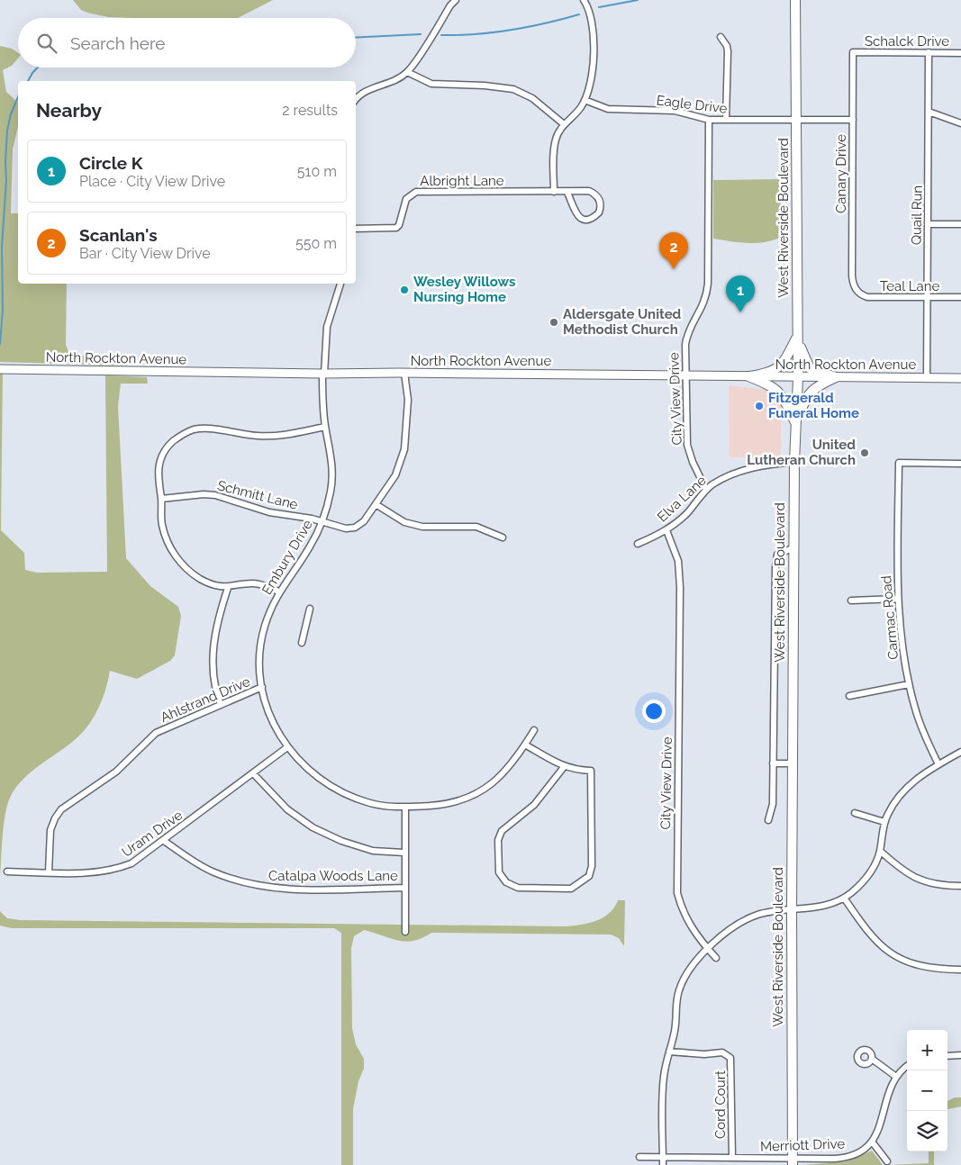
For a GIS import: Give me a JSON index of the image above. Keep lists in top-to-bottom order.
{
  "streets": {
    "main road": ["West Riverside Boulevard"],
    "street": [
      "Schalck Drive",
      "Eagle Drive",
      "Canary Drive",
      "Albright Lane",
      "Quail Run",
      "Teal Lane",
      "North Rockton Avenue",
      "City View Drive",
      "Schmitt Lane",
      "Elva Lane",
      "Embury Drive",
      "Carmac Road",
      "Ahlstrand Drive",
      "Uram Drive",
      "Catalpa Woods Lane",
      "Cord Court",
      "Merriott Drive"
    ]
  },
  "crossings": [
    ["Schalck Drive", "Canary Drive"],
    ["Schalck Drive", "Quail Run"],
    ["Eagle Drive", "Canary Drive"],
    ["Eagle Drive", "West Riverside Boulevard"],
    ["Eagle Drive", "City View Drive"],
    ["Canary Drive", "Teal Lane"],
    ["Quail Run", "Teal Lane"],
    ["Quail Run", "North Rockton Avenue"],
    ["West Riverside Boulevard", "North Rockton Avenue"],
    ["West Riverside Boulevard", "Elva Lane"],
    ["West Riverside Boulevard", "Merriott Drive"],
    ["North Rockton Avenue", "City View Drive"],
    ["North Rockton Avenue", "Embury Drive"],
    ["City View Drive", "Elva Lane"],
    ["Schmitt Lane", "Embury Drive"],
    ["Embury Drive", "Ahlstrand Drive"],
    ["Embury Drive", "Uram Drive"],
    ["Ahlstrand Drive", "Uram Drive"],
    ["Uram Drive", "Catalpa Woods Lane"],
    ["Cord Court", "Merriott Drive"]
  ],
  "places": [
    "Wesley Willows Nursing Home",
    "Aldersgate United Methodist Church",
    "Fitzgerald Funeral Home",
    "United Lutheran Church"
  ],
  "page": {
    "search": "Search here",
    "heading": ["Nearby", "2 results"],
    "list": [
      {
        "mark": "1",
        "name": "Circle K",
        "note": "Place · City View Drive",
        "value": "510 m"
      },
      {
        "mark": "2",
        "name": "Scanlan's",
        "note": "Bar · City View Drive",
        "value": "550 m"
      }
    ],
    "pins": ["2", "1"],
    "map_buttons": ["+", "−"]
  }
}
